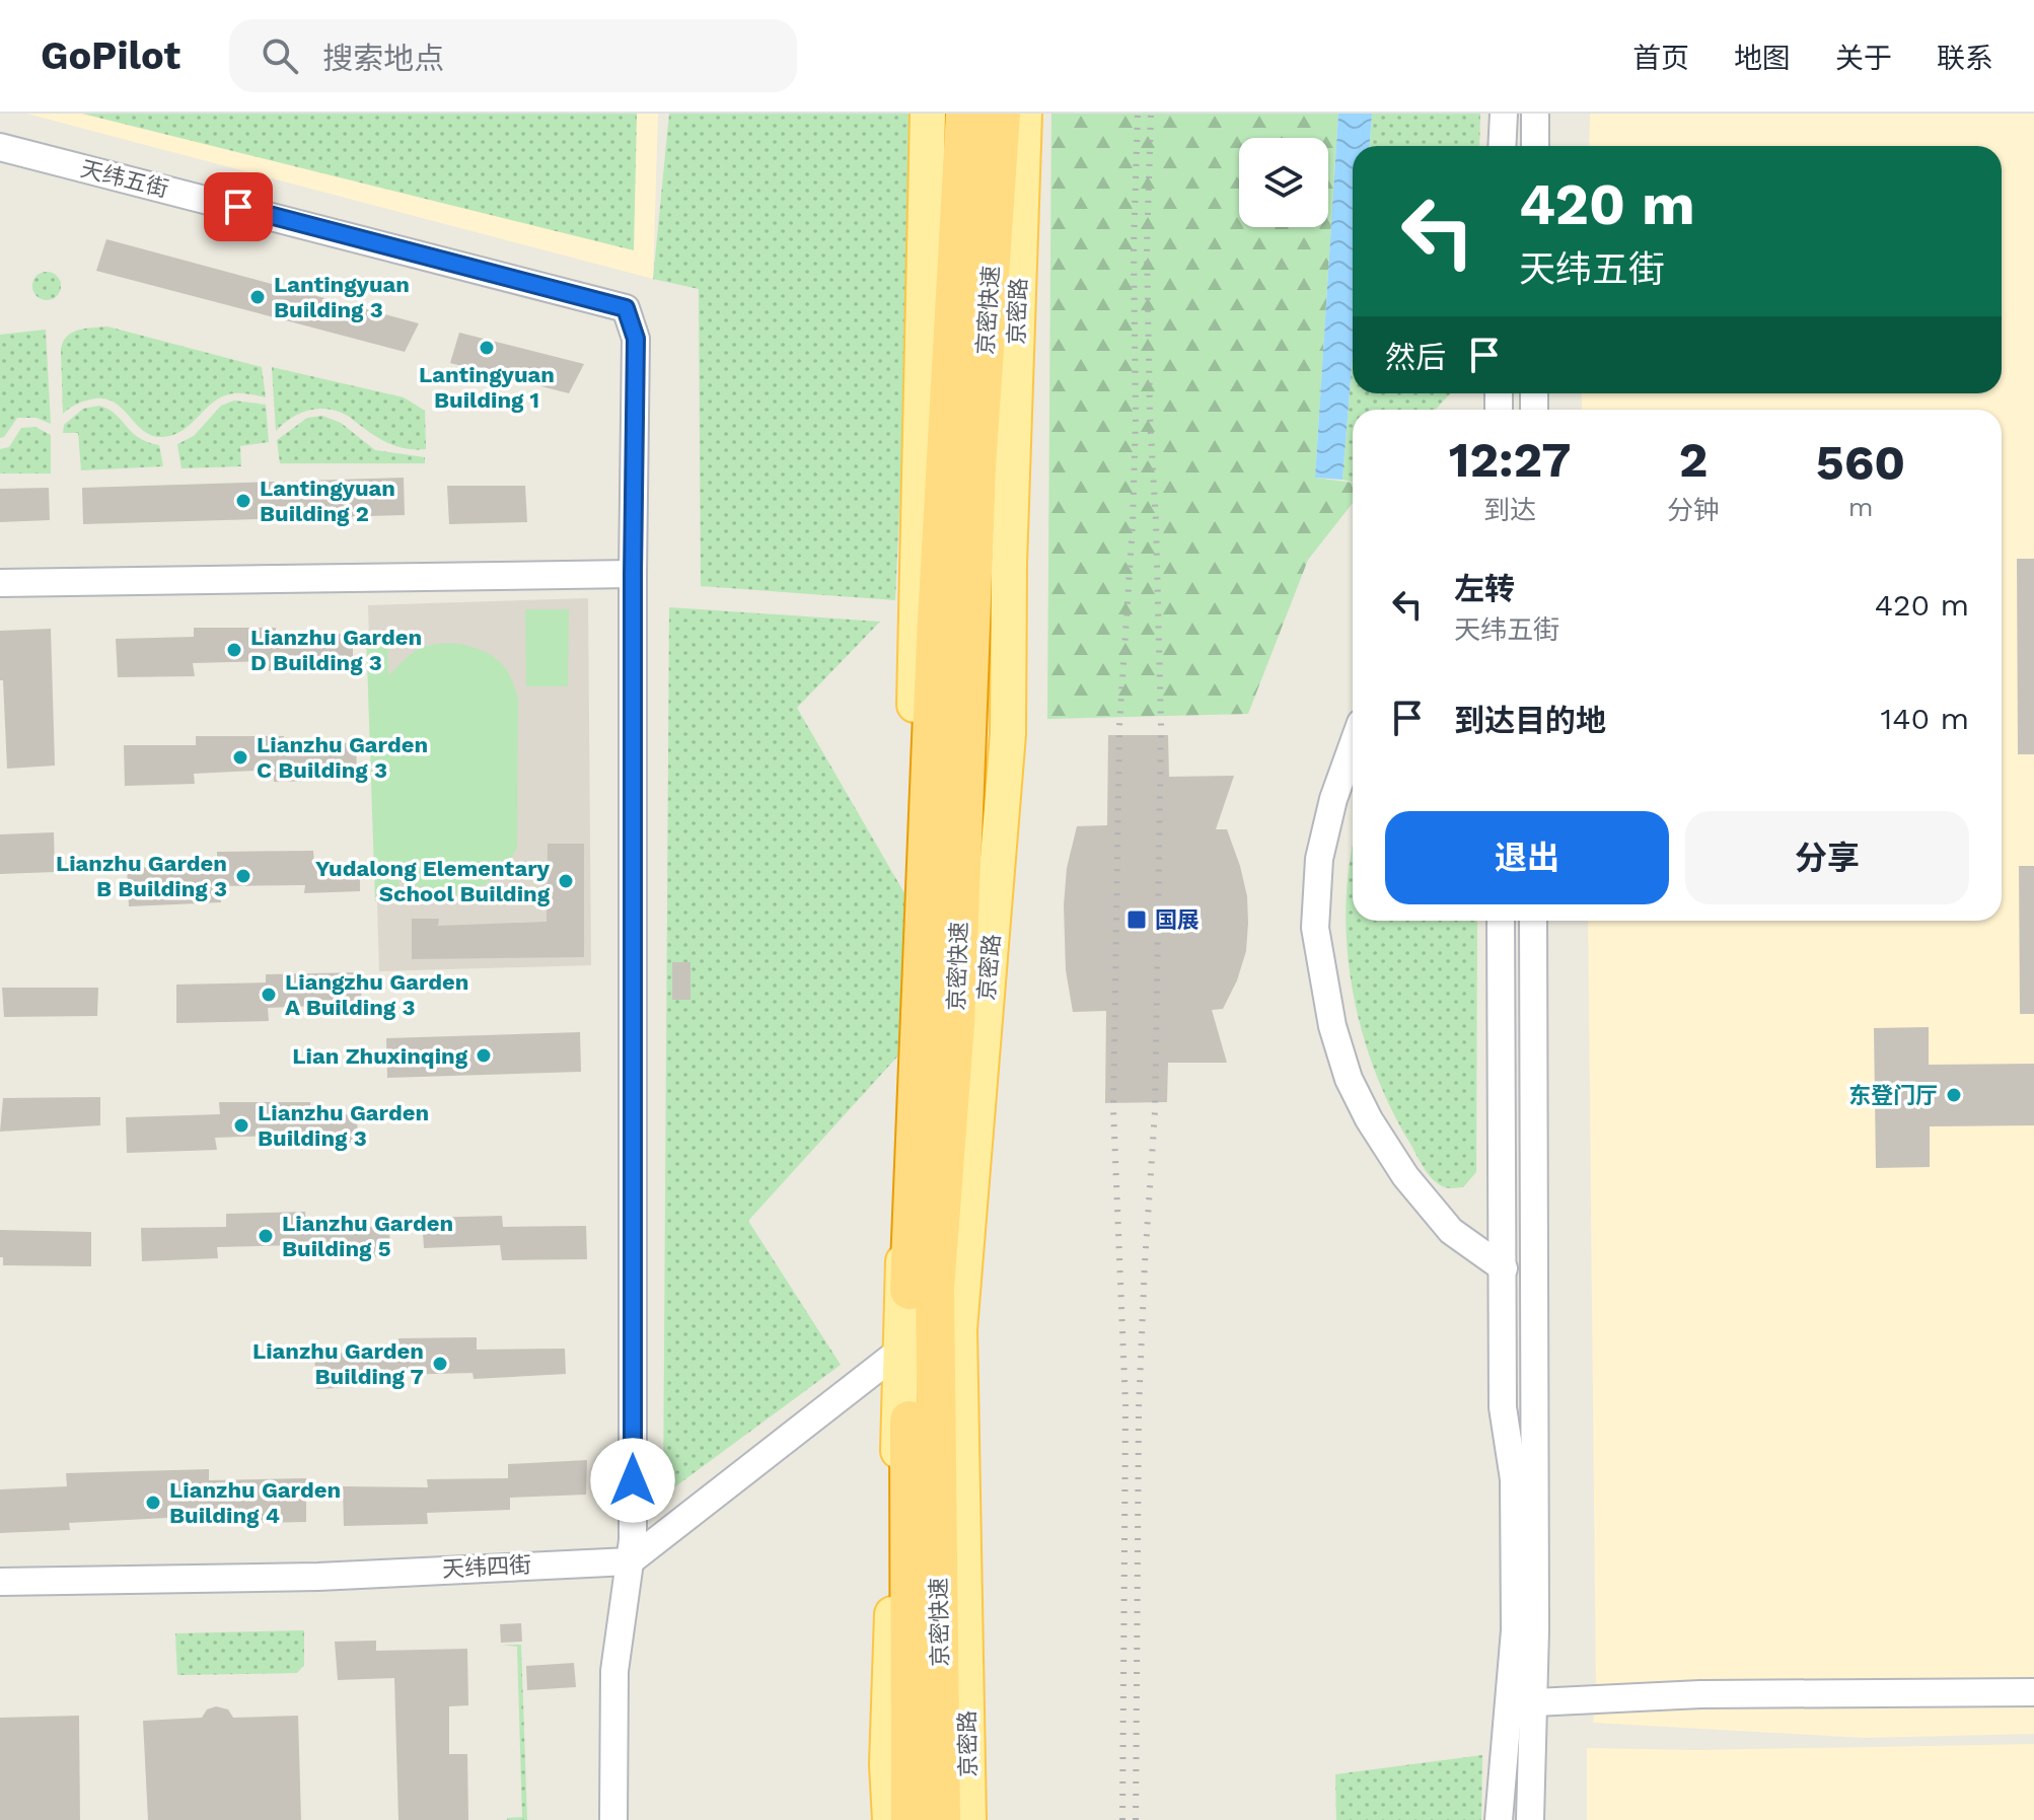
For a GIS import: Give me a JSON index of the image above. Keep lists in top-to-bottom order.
{
  "streets": {
    "highway": ["京密快速"],
    "main road": ["京密路"],
    "street": ["天纬五街", "天纬四街"]
  },
  "places": {
    "other": [
      "Lantingyuan Building 3",
      "Lantingyuan Building 1",
      "Lantingyuan Building 2",
      "Lianzhu Garden D Building 3",
      "Lianzhu Garden C Building 3",
      "Lianzhu Garden B Building 3",
      "Yudalong Elementary School Building",
      "Liangzhu Garden A Building 3",
      "Lian Zhuxinqing",
      "东登门厅",
      "Lianzhu Garden Building 3",
      "Lianzhu Garden Building 5",
      "Lianzhu Garden Building 7",
      "Lianzhu Garden Building 4"
    ],
    "transit": ["国展"]
  },
  "page": {
    "header": "GoPilot",
    "search": "搜索地点",
    "nav": [
      "首页",
      "地图",
      "关于",
      "联系"
    ],
    "turn": ["420 m", "天纬五街"],
    "then": "然后",
    "eta": [
      "12:27",
      "到达",
      "2",
      "分钟",
      "560",
      "m"
    ],
    "list": [
      {
        "name": "左转",
        "note": "天纬五街",
        "value": "420 m"
      },
      {
        "name": "到达目的地",
        "value": "140 m"
      }
    ],
    "buttons": ["退出", "分享"]
  }
}
